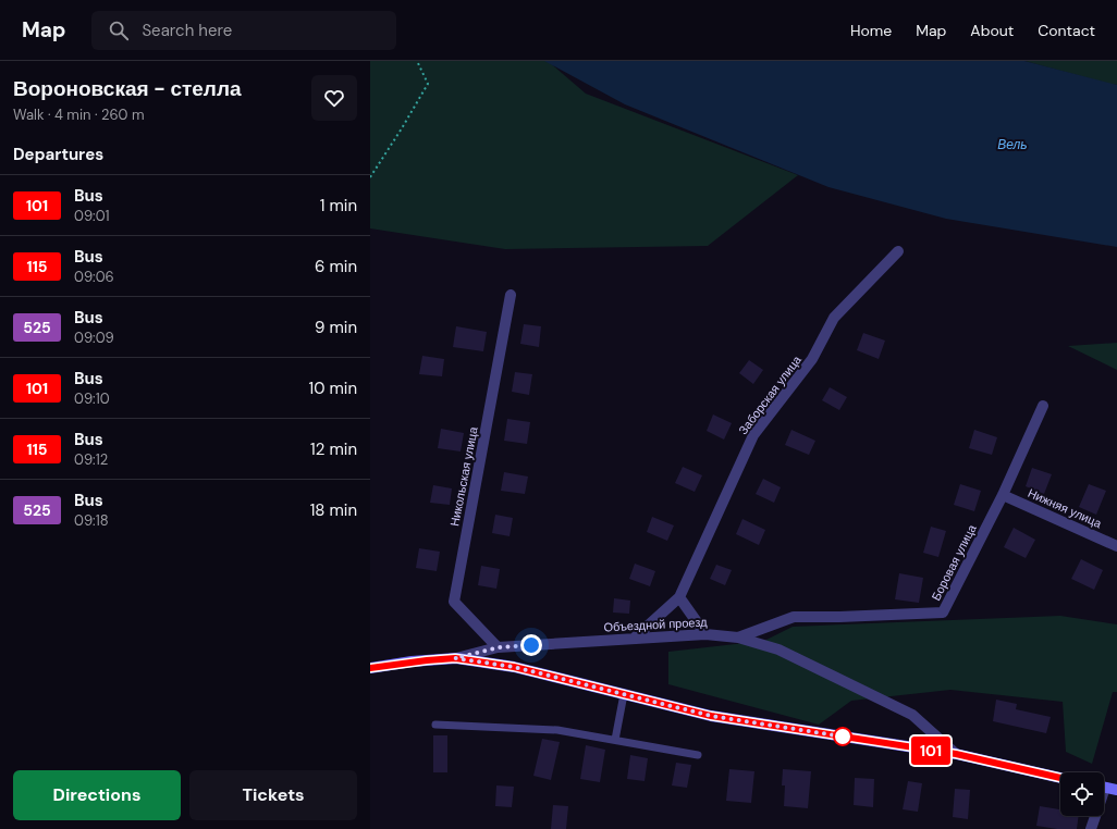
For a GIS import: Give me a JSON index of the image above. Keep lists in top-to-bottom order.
{
  "streets": {
    "street": [
      "Заборская улица",
      "Никольская улица",
      "Нижняя улица",
      "Боровая улица",
      "Объездной проезд"
    ]
  },
  "crossings": [
    ["Никольская улица", "Объездной проезд"],
    ["Нижняя улица", "Боровая улица"],
    ["Боровая улица", "Объездной проезд"]
  ],
  "water": ["Вель"],
  "lines": ["bus line 101"],
  "page": {
    "header": "Map",
    "search": "Search here",
    "nav": [
      "Home",
      "Map",
      "About",
      "Contact"
    ],
    "heading": [
      ["Вороновская - стелла", "Walk · 4 min · 260 m"],
      "Departures"
    ],
    "on_map": "101",
    "list": [
      {
        "mark": "101",
        "name": "Bus",
        "note": "09:01",
        "value": "1 min"
      },
      {
        "mark": "115",
        "name": "Bus",
        "note": "09:06",
        "value": "6 min"
      },
      {
        "mark": "525",
        "name": "Bus",
        "note": "09:09",
        "value": "9 min"
      },
      {
        "mark": "101",
        "name": "Bus",
        "note": "09:10",
        "value": "10 min"
      },
      {
        "mark": "115",
        "name": "Bus",
        "note": "09:12",
        "value": "12 min"
      },
      {
        "mark": "525",
        "name": "Bus",
        "note": "09:18",
        "value": "18 min"
      }
    ],
    "buttons": ["Directions", "Tickets"]
  }
}
